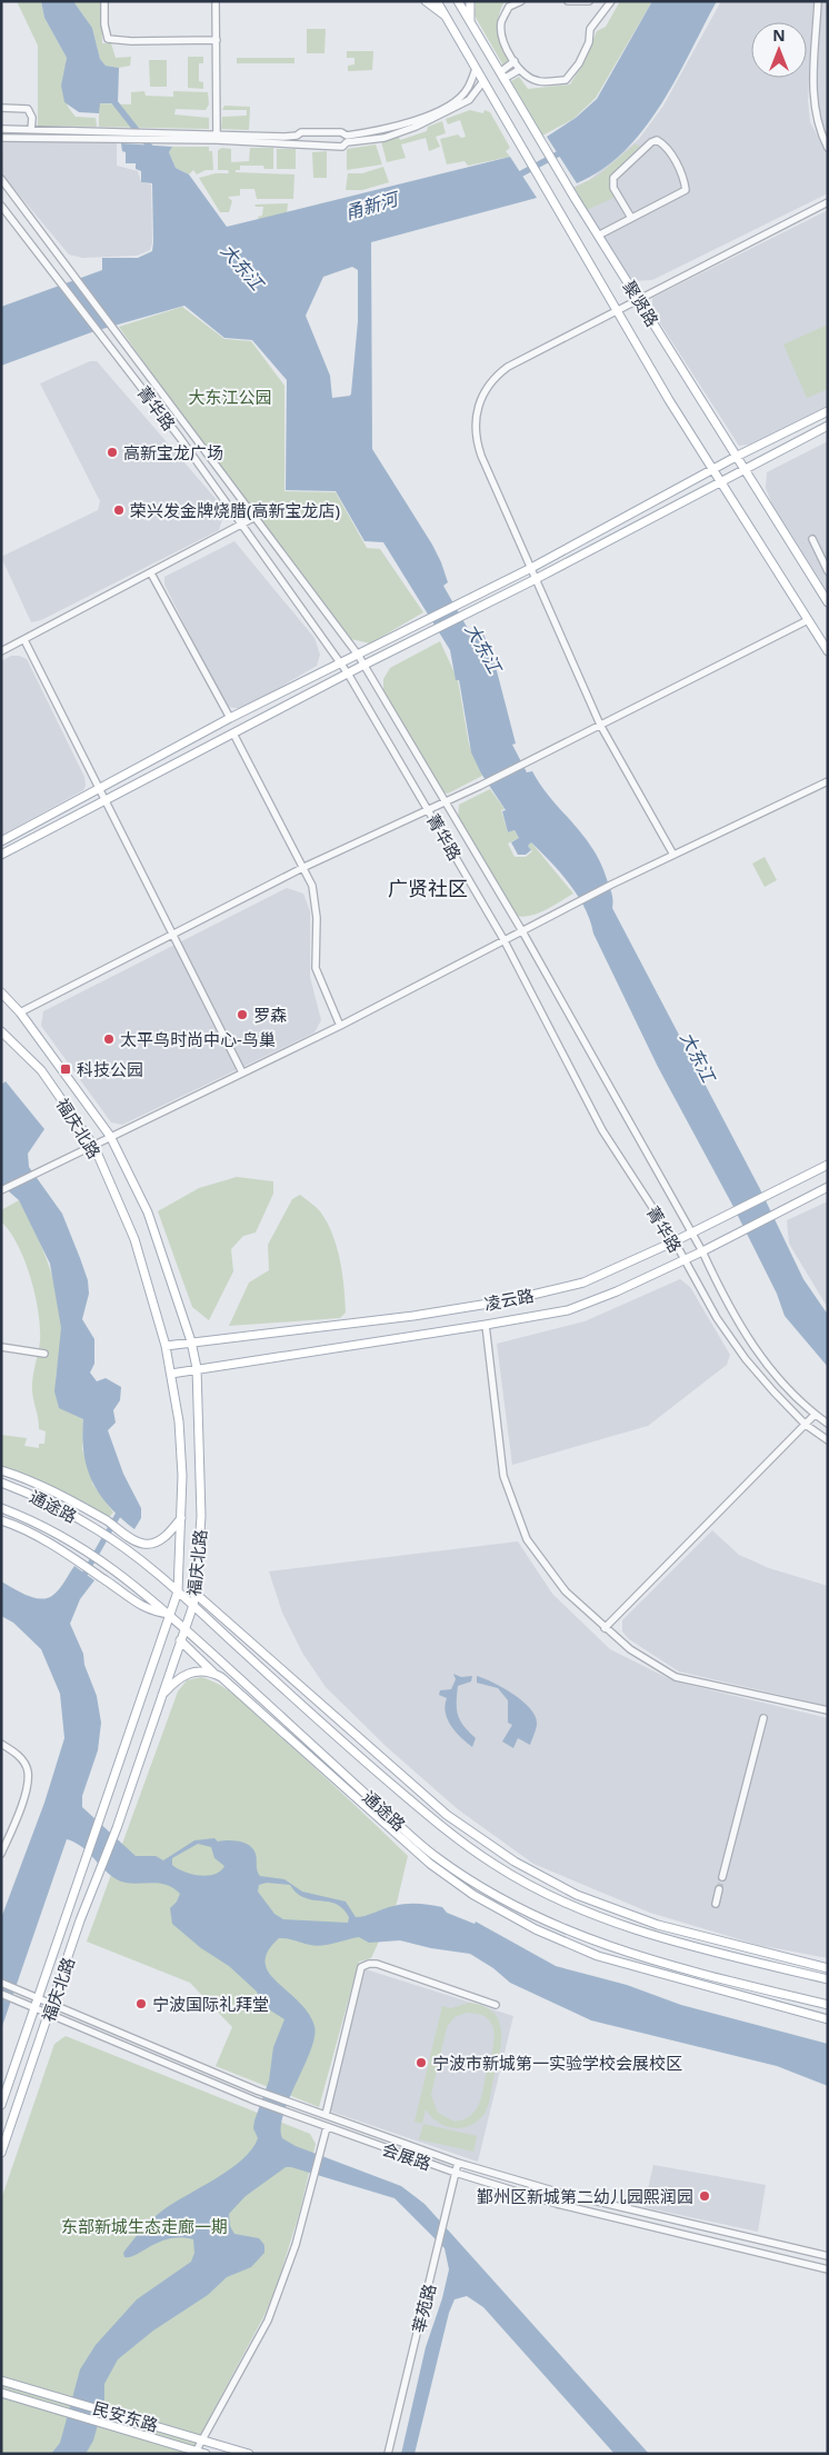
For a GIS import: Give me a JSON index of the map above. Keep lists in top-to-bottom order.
{
  "streets": {
    "main road": [
      "聚贤路",
      "福庆北路",
      "凌云路",
      "通途路",
      "民安东路"
    ],
    "street": ["菁华路", "会展路", "莘苑路"]
  },
  "crossings": [
    ["菁华路", "凌云路"],
    ["福庆北路", "凌云路"],
    ["福庆北路", "通途路"],
    ["福庆北路", "会展路"],
    ["会展路", "莘苑路"]
  ],
  "districts": ["广贤社区"],
  "water": ["甬新河", "大东江"],
  "parks": ["大东江公园", "东部新城生态走廊一期"],
  "places": {
    "other": [
      "高新宝龙广场",
      "荣兴发金牌烧腊(高新宝龙店)",
      "罗森",
      "太平鸟时尚中心-鸟巢",
      "宁波国际礼拜堂",
      "宁波市新城第一实验学校会展校区",
      "鄞州区新城第二幼儿园熙润园"
    ],
    "transit": ["科技公园"]
  },
  "north": "top"
}
